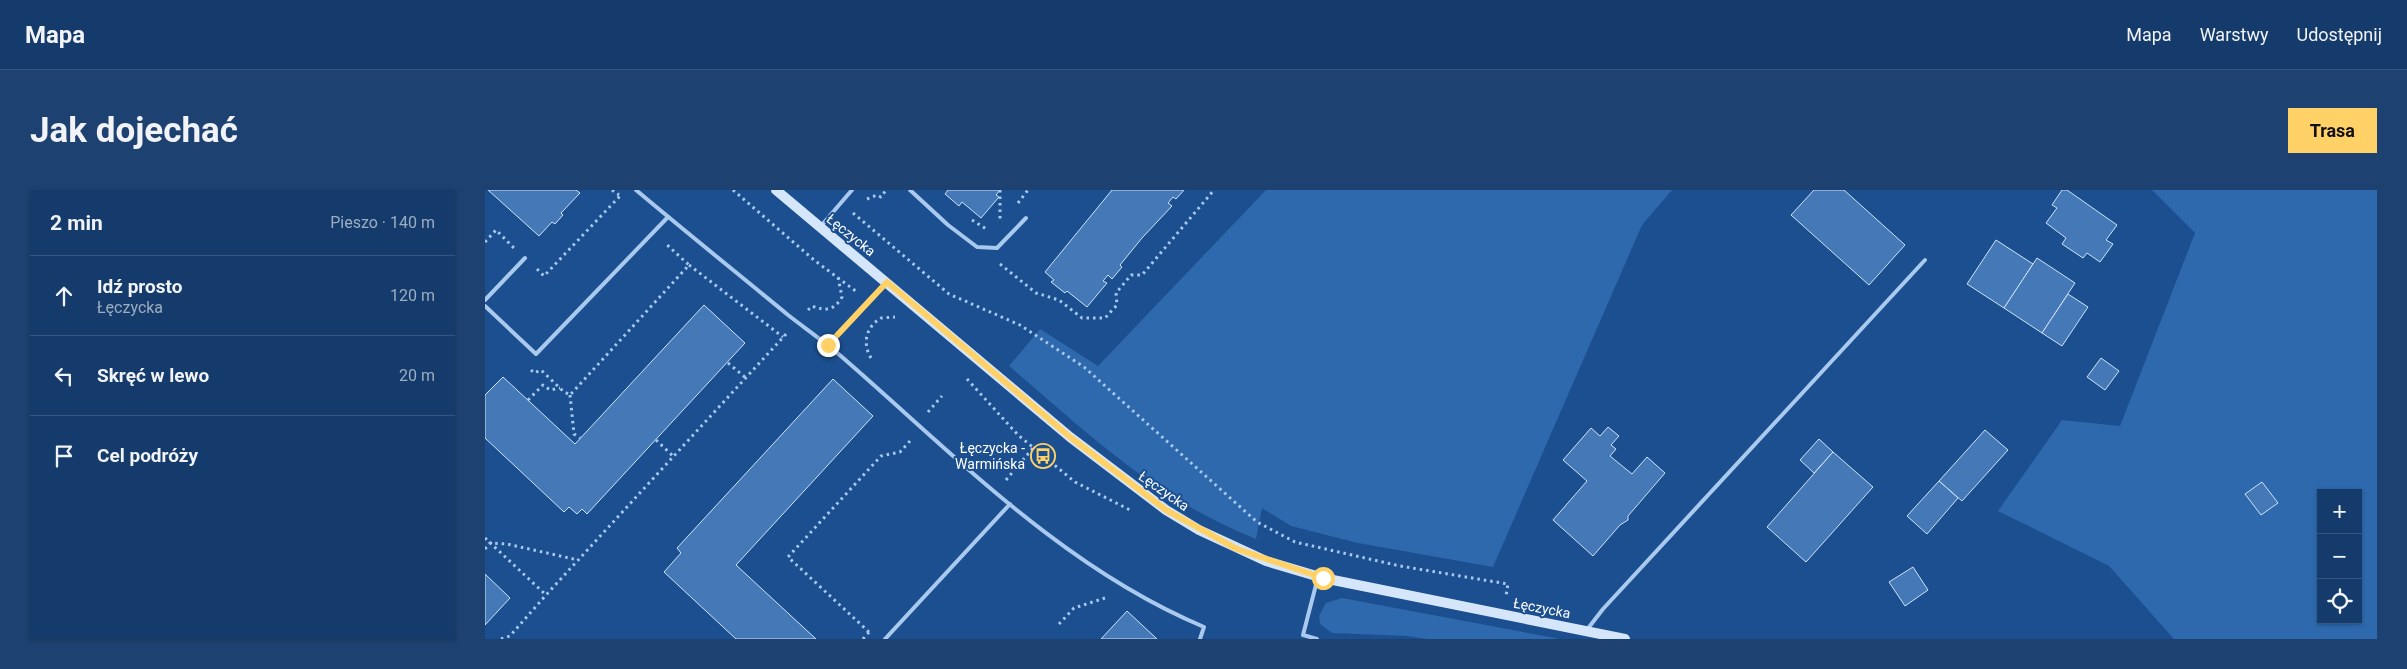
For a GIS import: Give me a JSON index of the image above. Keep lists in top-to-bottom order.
{
  "streets": {
    "main road": ["Łęczycka"]
  },
  "places": {
    "bus stop": ["Łęczycka - Warmińska"]
  },
  "page": {
    "header": "Mapa",
    "nav": ["Mapa", "Warstwy", "Udostępnij"],
    "buttons": "Trasa",
    "title": "Jak dojechać",
    "heading": ["2 min", "Pieszo · 140 m"],
    "list": [
      ["Idź prosto", "Łęczycka", "120 m"],
      ["Skręć w lewo", "20 m"],
      "Cel podróży"
    ],
    "map_buttons": ["+", "−"]
  }
}
